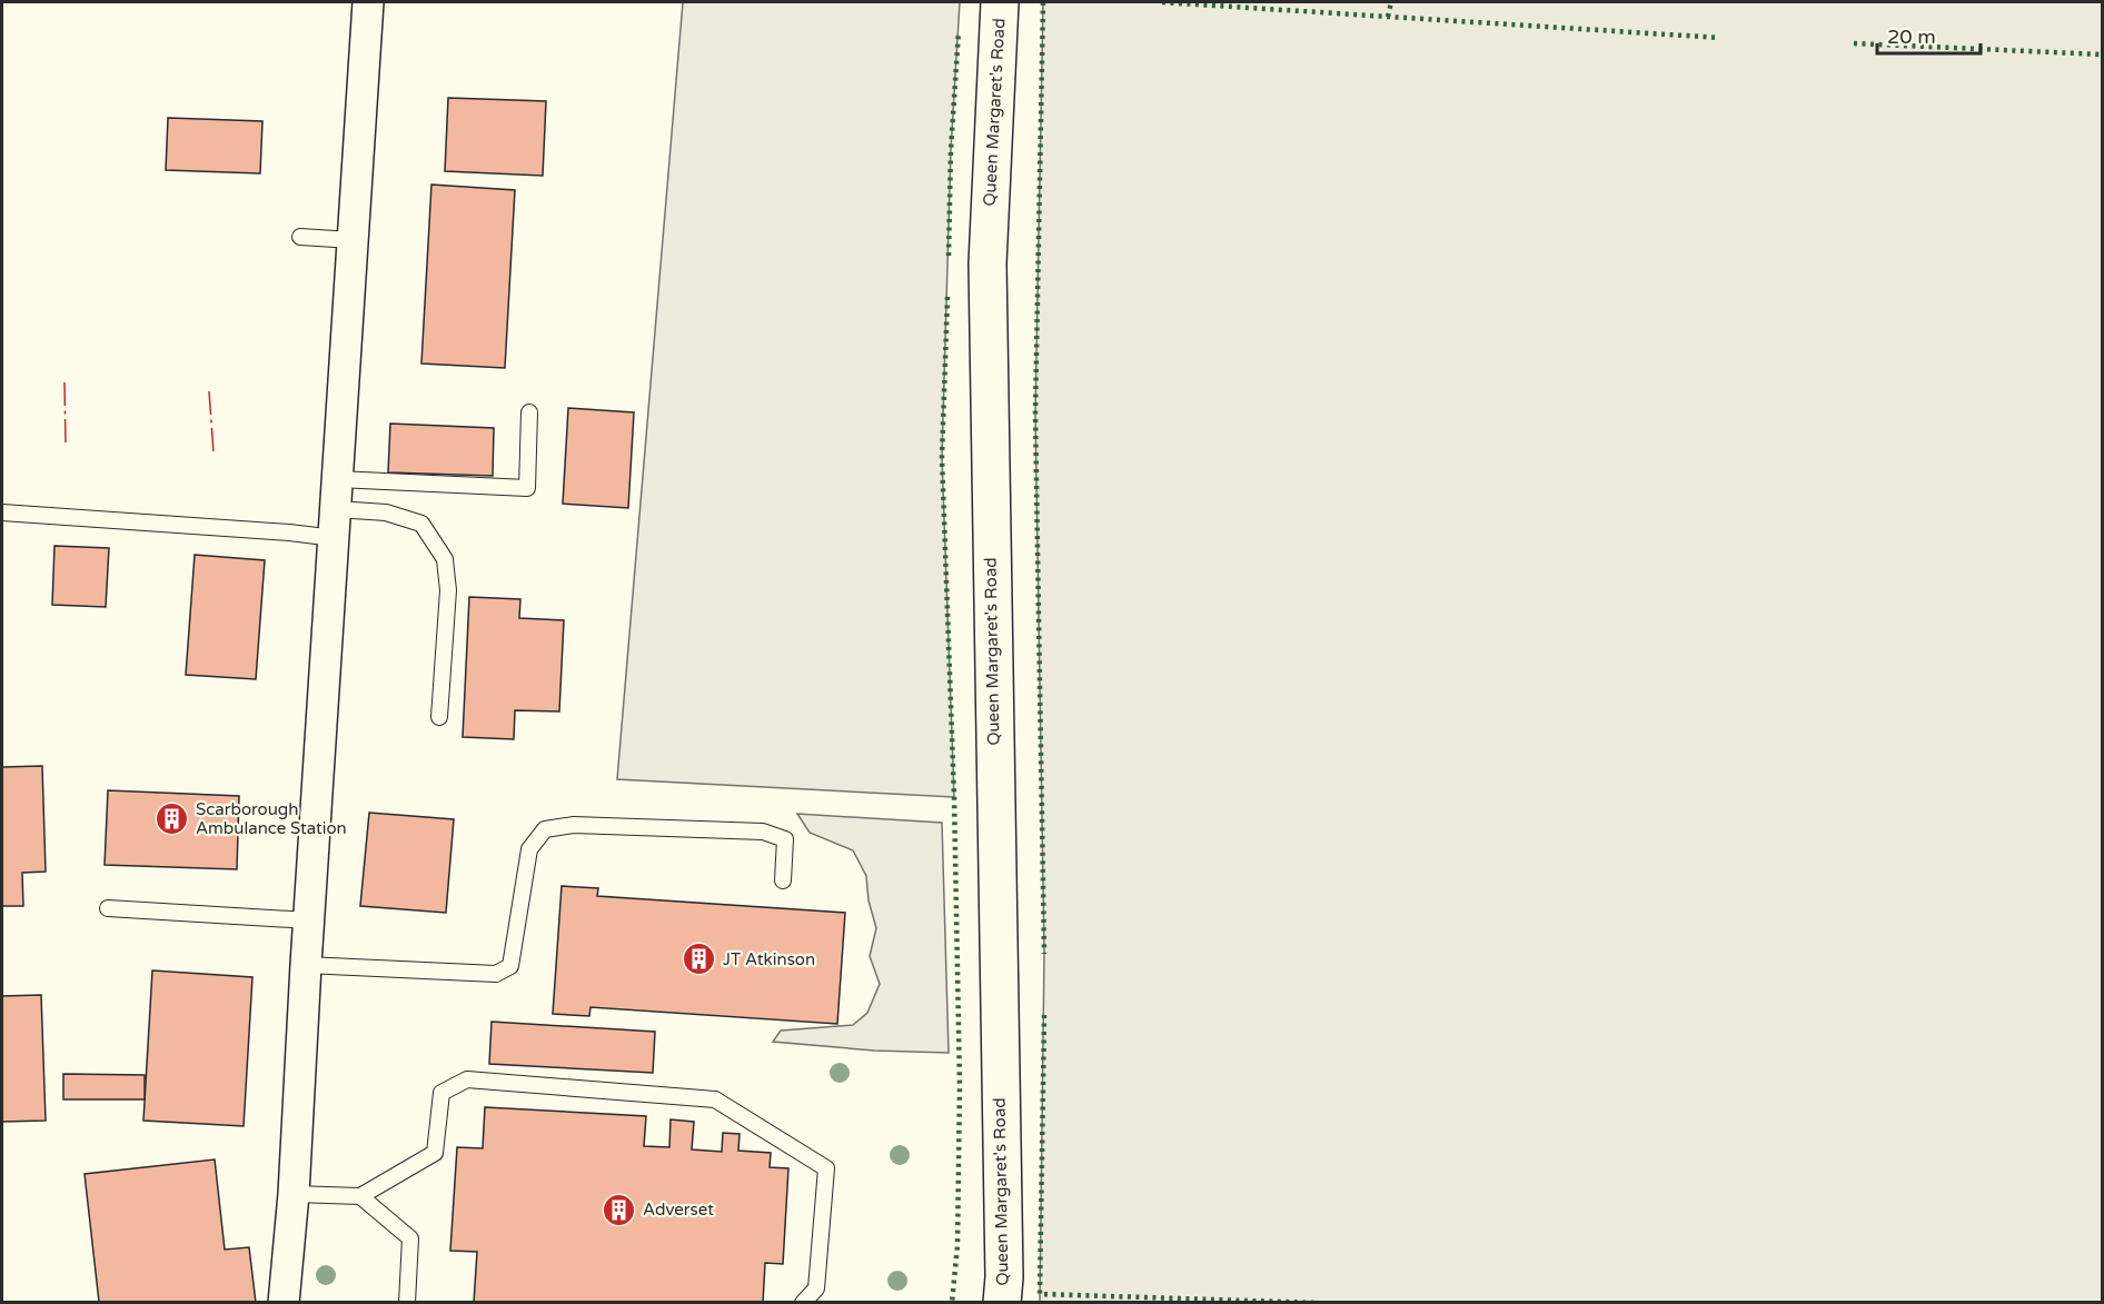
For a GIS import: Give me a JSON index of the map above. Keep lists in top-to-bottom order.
{
  "streets": {
    "main road": ["Queen Margaret's Road"]
  },
  "places": {
    "building": ["Scarborough Ambulance Station", "JT Atkinson", "Adverset"]
  },
  "scale_bar": "20 m"
}
